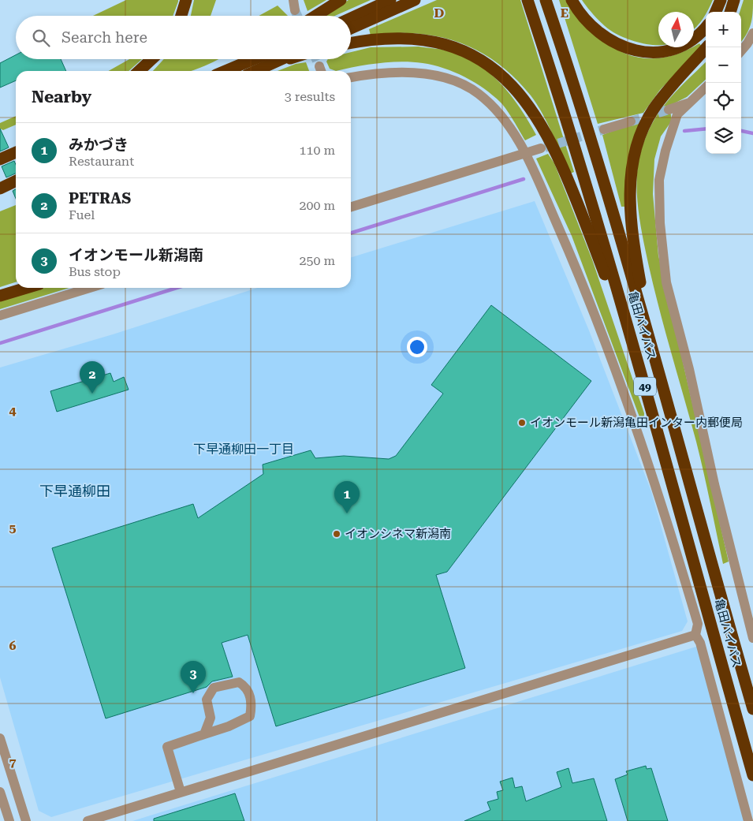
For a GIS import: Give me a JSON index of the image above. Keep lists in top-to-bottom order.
{
  "streets": {
    "highway": ["亀田バイパス", "49"]
  },
  "districts": ["下早通柳田一丁目", "下早通柳田"],
  "places": ["イオンモール新潟亀田インター内郵便局", "イオンシネマ新潟南"],
  "north": "top",
  "page": {
    "map_buttons": ["+", "−"],
    "search": "Search here",
    "heading": ["Nearby", "3 results"],
    "list": [
      {
        "mark": "1",
        "name": "みかづき",
        "note": "Restaurant",
        "value": "110 m"
      },
      {
        "mark": "2",
        "name": "PETRAS",
        "note": "Fuel",
        "value": "200 m"
      },
      {
        "mark": "3",
        "name": "イオンモール新潟南",
        "note": "Bus stop",
        "value": "250 m"
      }
    ],
    "pins": ["2", "1", "3"]
  },
  "grid": {
    "columns": ["D", "E"],
    "rows": [
      "4",
      "5",
      "6",
      "7"
    ]
  }
}
